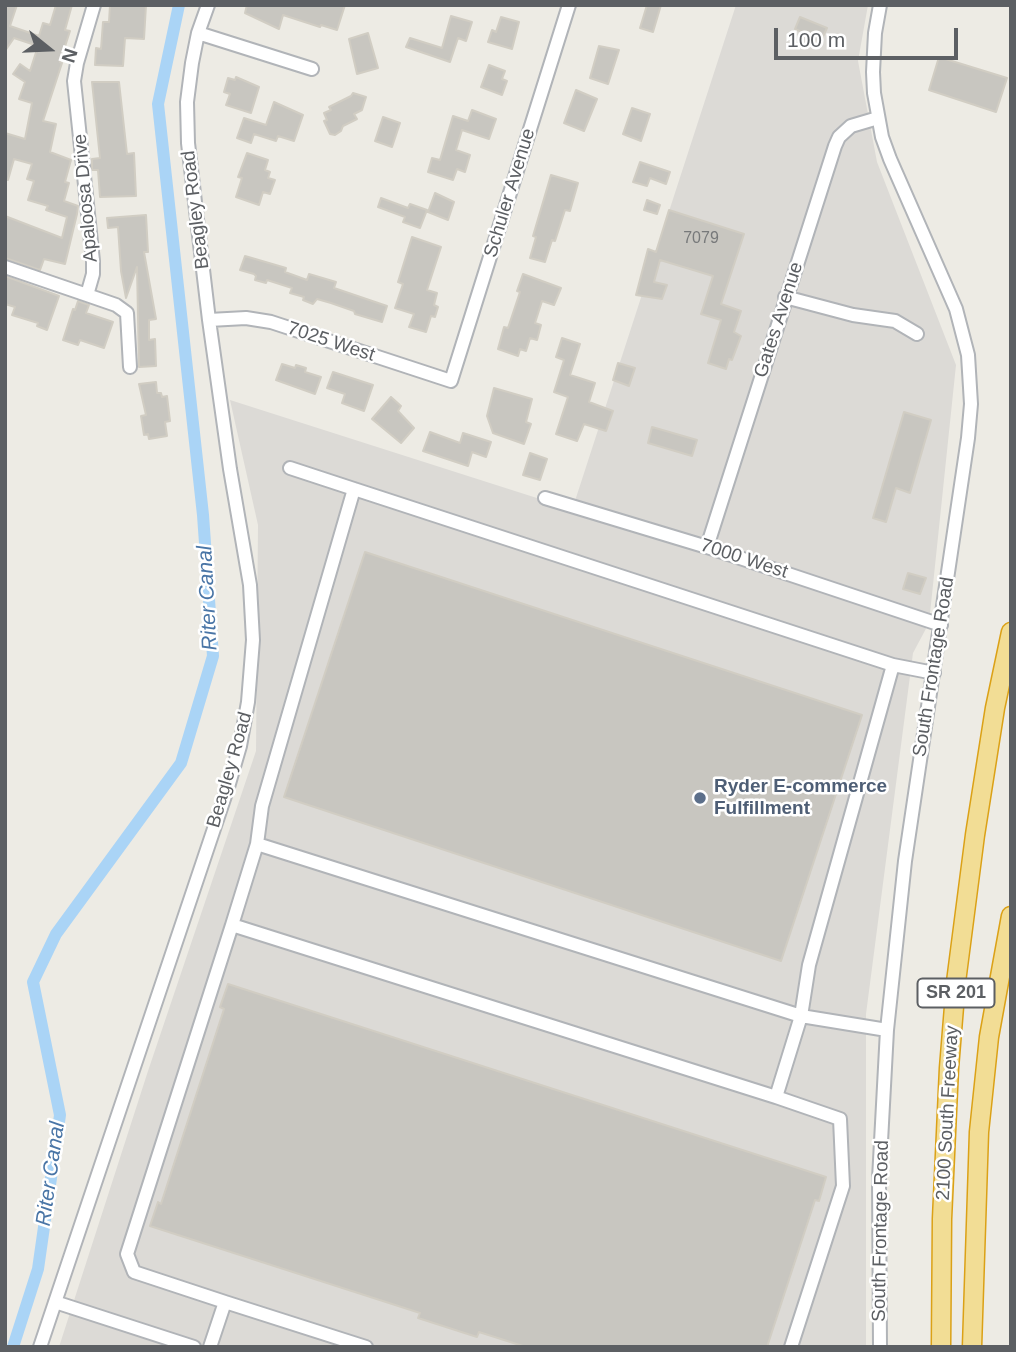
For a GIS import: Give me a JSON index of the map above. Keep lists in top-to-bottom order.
{
  "streets": {
    "highway": ["SR 201", "2100 South Freeway"],
    "street": [
      "Schuler Avenue",
      "Apaloosa Drive",
      "Beagley Road",
      "Gates Avenue",
      "7025 West",
      "7000 West",
      "South Frontage Road"
    ]
  },
  "crossings": [
    ["Schuler Avenue", "7025 West"],
    ["Beagley Road", "7025 West"],
    ["Gates Avenue", "7000 West"],
    ["Gates Avenue", "South Frontage Road"],
    ["7000 West", "South Frontage Road"]
  ],
  "water": ["Riter Canal"],
  "places": ["Ryder E-commerce Fulfillment"],
  "house_numbers": ["7079"],
  "scale_bar": "100 m",
  "north": "right"
}
